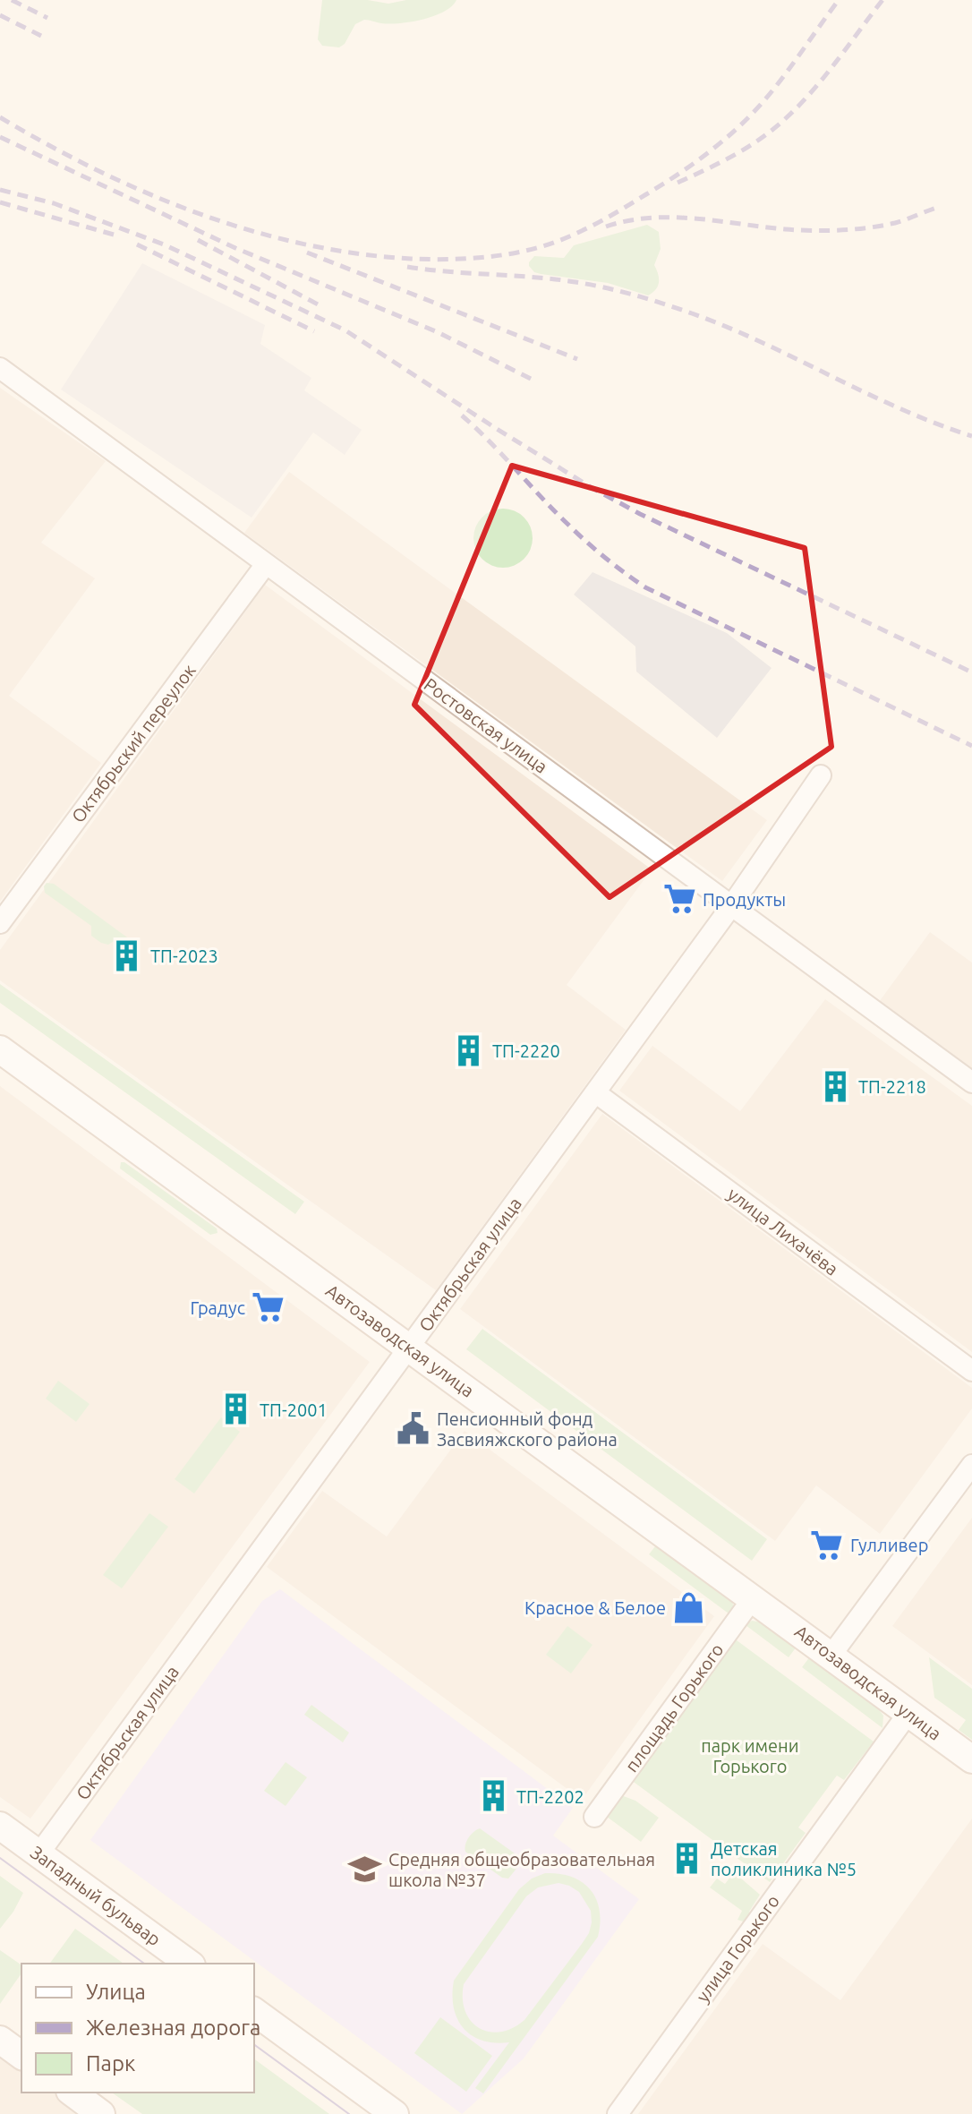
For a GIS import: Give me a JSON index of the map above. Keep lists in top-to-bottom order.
{
  "streets": {
    "street": [
      "Ростовская улица",
      "Октябрьский переулок",
      "улица Лихачёва",
      "Октябрьская улица",
      "Автозаводская улица",
      "площадь Горького",
      "Западный бульвар",
      "улица Горького"
    ]
  },
  "crossings": [
    ["Ростовская улица", "Октябрьский переулок"],
    ["Ростовская улица", "Октябрьская улица"],
    ["улица Лихачёва", "Октябрьская улица"],
    ["Октябрьская улица", "Автозаводская улица"],
    ["Октябрьская улица", "Западный бульвар"],
    ["Автозаводская улица", "площадь Горького"],
    ["Автозаводская улица", "улица Горького"]
  ],
  "parks": ["парк имени Горького"],
  "places": {
    "supermarket": ["Продукты", "Градус", "Гулливер"],
    "building": [
      "ТП-2023",
      "ТП-2220",
      "ТП-2218",
      "ТП-2001",
      "ТП-2202",
      "Детская поликлиника №5"
    ],
    "public building": ["Пенсионный фонд Засвияжского района"],
    "shop": ["Красное & Белое"],
    "school or university": ["Средняя общеобразовательная школа №37"]
  },
  "legend": ["Улица", "Железная дорога", "Парк"]
}
